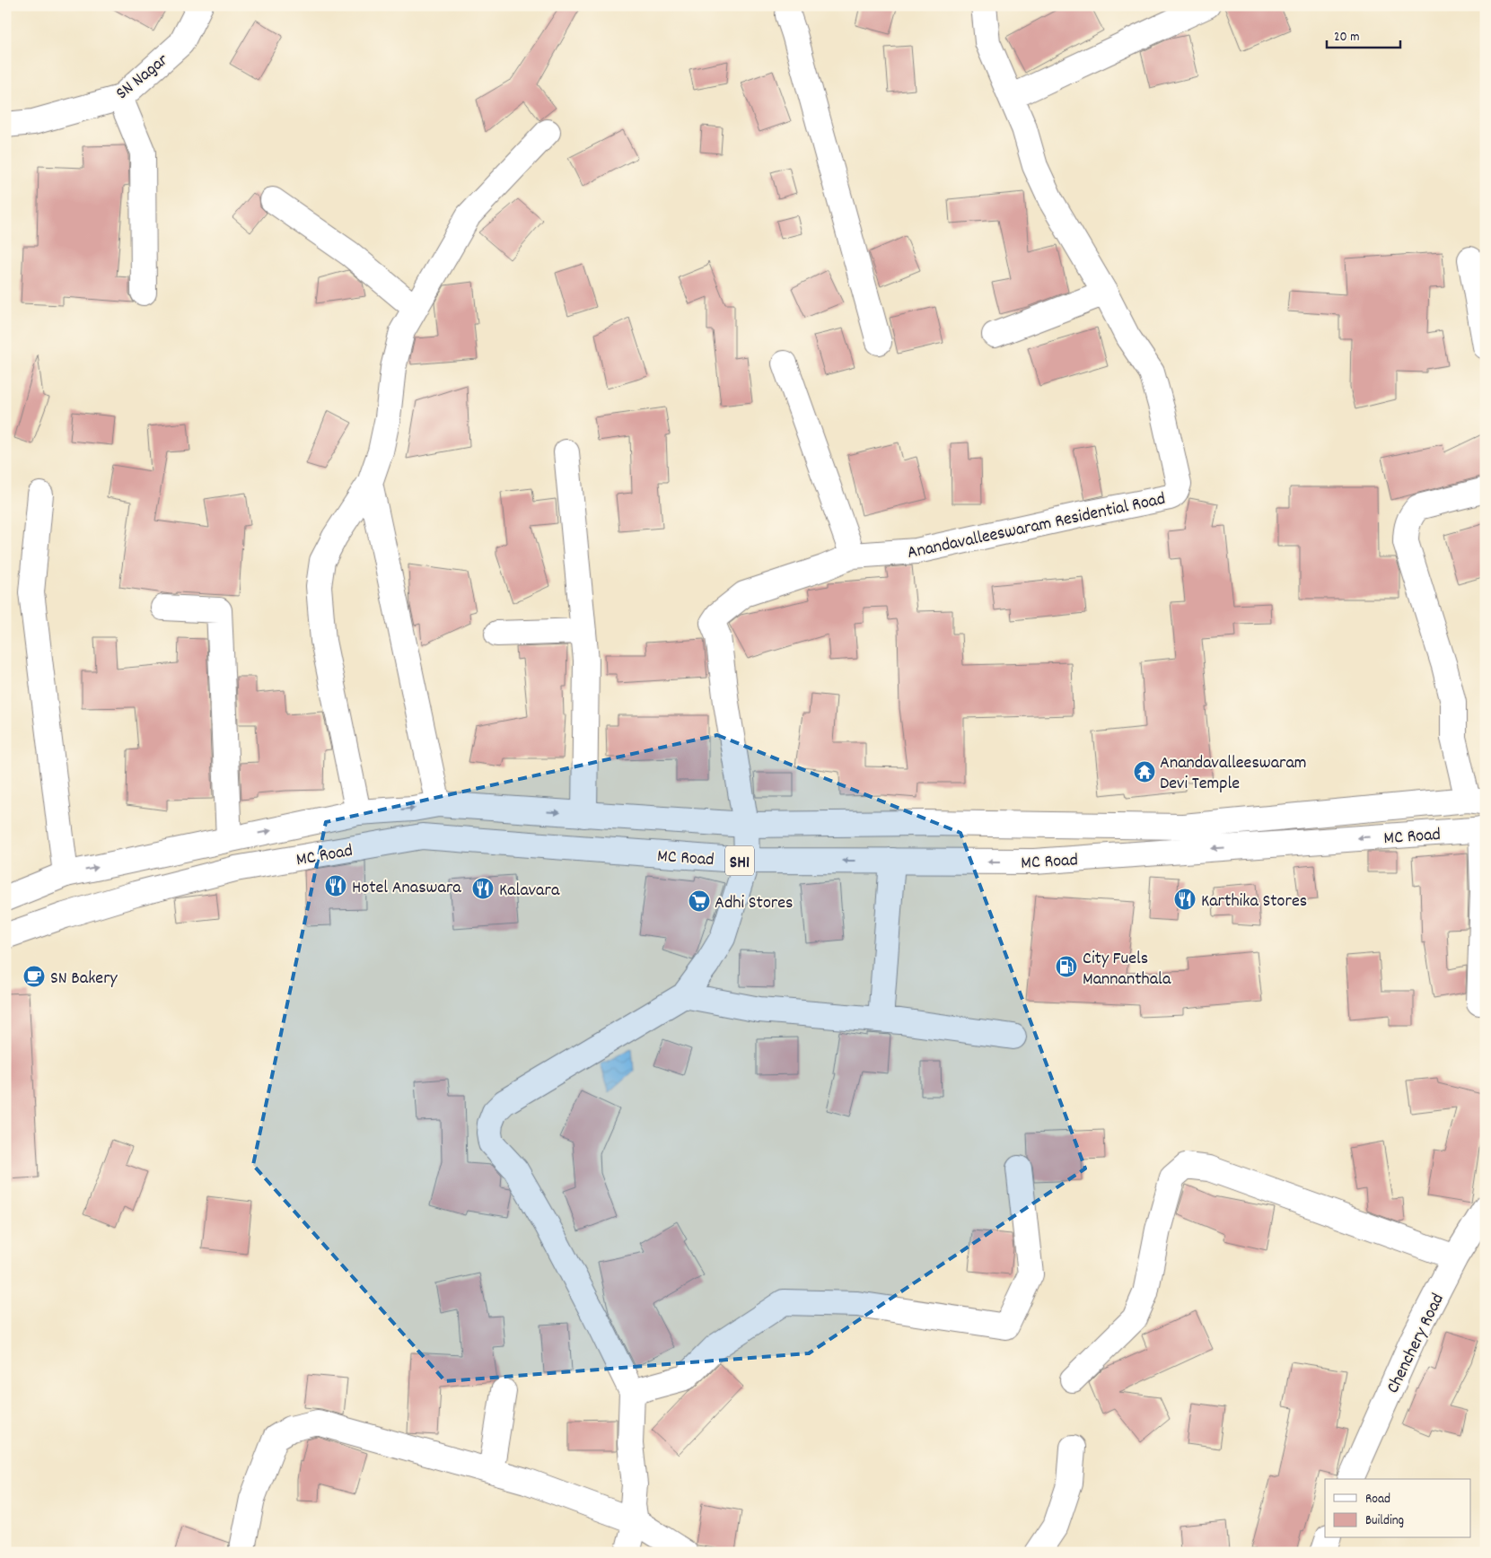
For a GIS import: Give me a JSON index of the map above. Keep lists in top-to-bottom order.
{
  "streets": {
    "street": [
      "SN Nagar",
      "Anandavalleeswaram Residential Road",
      "MC Road",
      "SH1",
      "Chenchery Road"
    ]
  },
  "crossings": [
    ["Anandavalleeswaram Residential Road", "MC Road"]
  ],
  "places": {
    "temple": ["Anandavalleeswaram Devi Temple"],
    "restaurant": ["Hotel Anaswara", "Kalavara", "Karthika Stores"],
    "supermarket": ["Adhi Stores"],
    "fuel station": ["City Fuels Mannanthala"],
    "cafe": ["SN Bakery"]
  },
  "legend": ["Road", "Building"],
  "scale_bar": "20 m"
}
